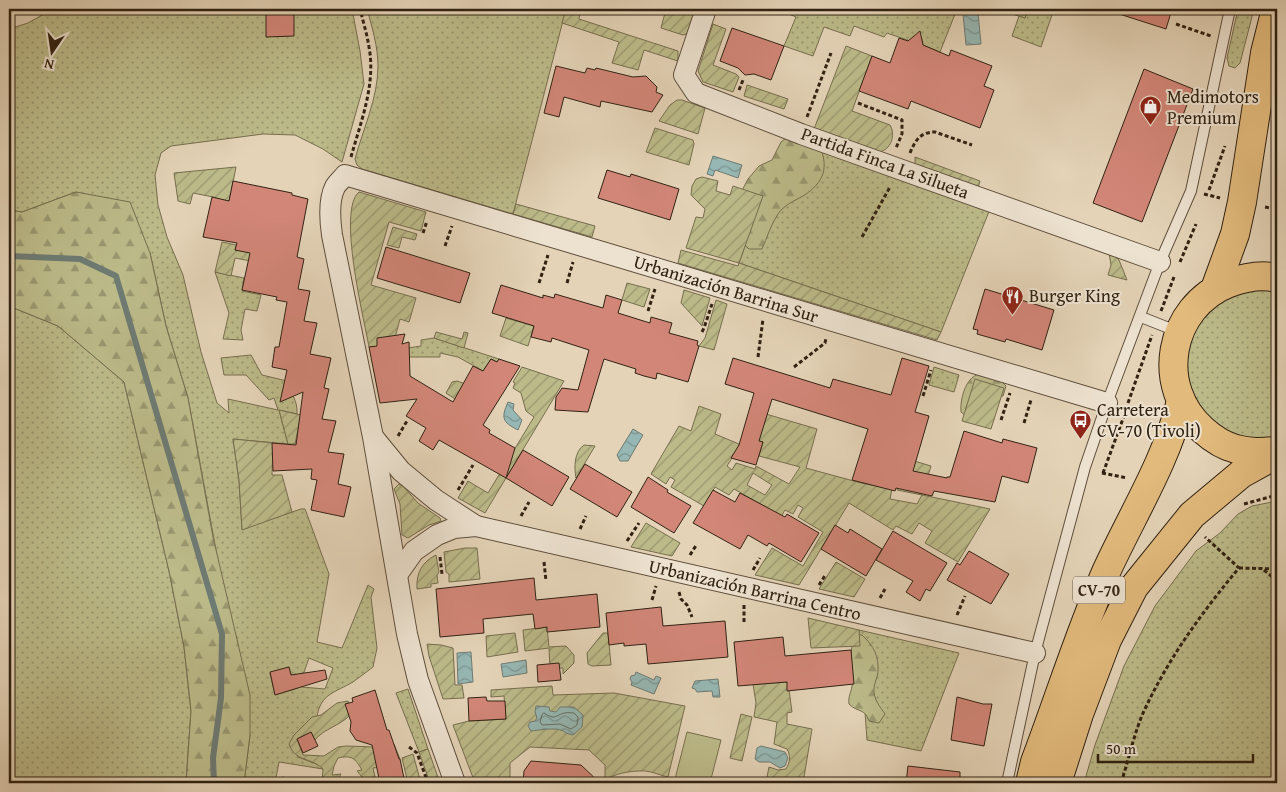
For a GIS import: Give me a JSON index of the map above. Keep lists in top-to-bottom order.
{
  "streets": {
    "main road": ["CV-70"],
    "street": ["Partida Finca La Silueta", "Urbanización Barrina Sur", "Urbanización Barrina Centro"]
  },
  "crossings": [
    ["Urbanización Barrina Sur", "Urbanización Barrina Centro"]
  ],
  "places": {
    "shop": ["Medimotors Premium"],
    "restaurant": ["Burger King"],
    "bus stop": ["Carretera CV-70 (Tivoli)"]
  },
  "scale_bar": "50 m",
  "north": "bottom"
}
